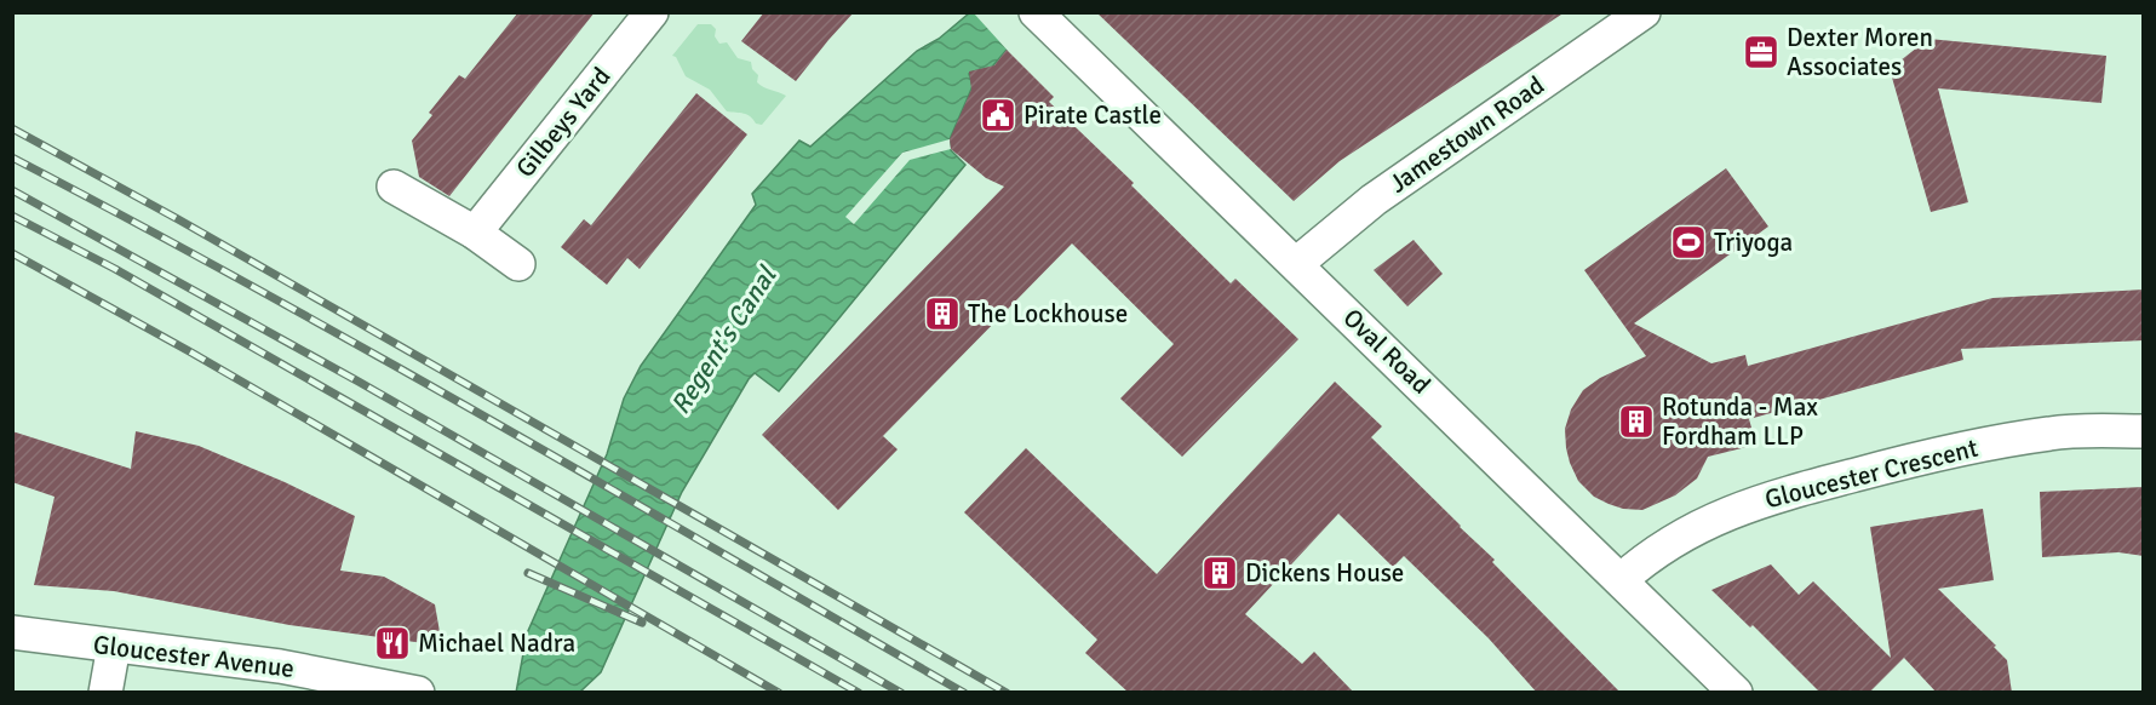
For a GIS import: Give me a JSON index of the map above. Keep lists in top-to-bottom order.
{
  "streets": {
    "street": [
      "Gilbeys Yard",
      "Jamestown Road",
      "Oval Road",
      "Gloucester Crescent",
      "Gloucester Avenue"
    ]
  },
  "crossings": [
    ["Jamestown Road", "Oval Road"],
    ["Oval Road", "Gloucester Crescent"]
  ],
  "water": ["Regent's Canal"],
  "places": {
    "office": ["Dexter Moren Associates"],
    "public building": ["Pirate Castle"],
    "sports": ["Triyoga"],
    "building": ["The Lockhouse", "Rotunda - Max Fordham LLP", "Dickens House"],
    "restaurant": ["Michael Nadra"]
  }
}
